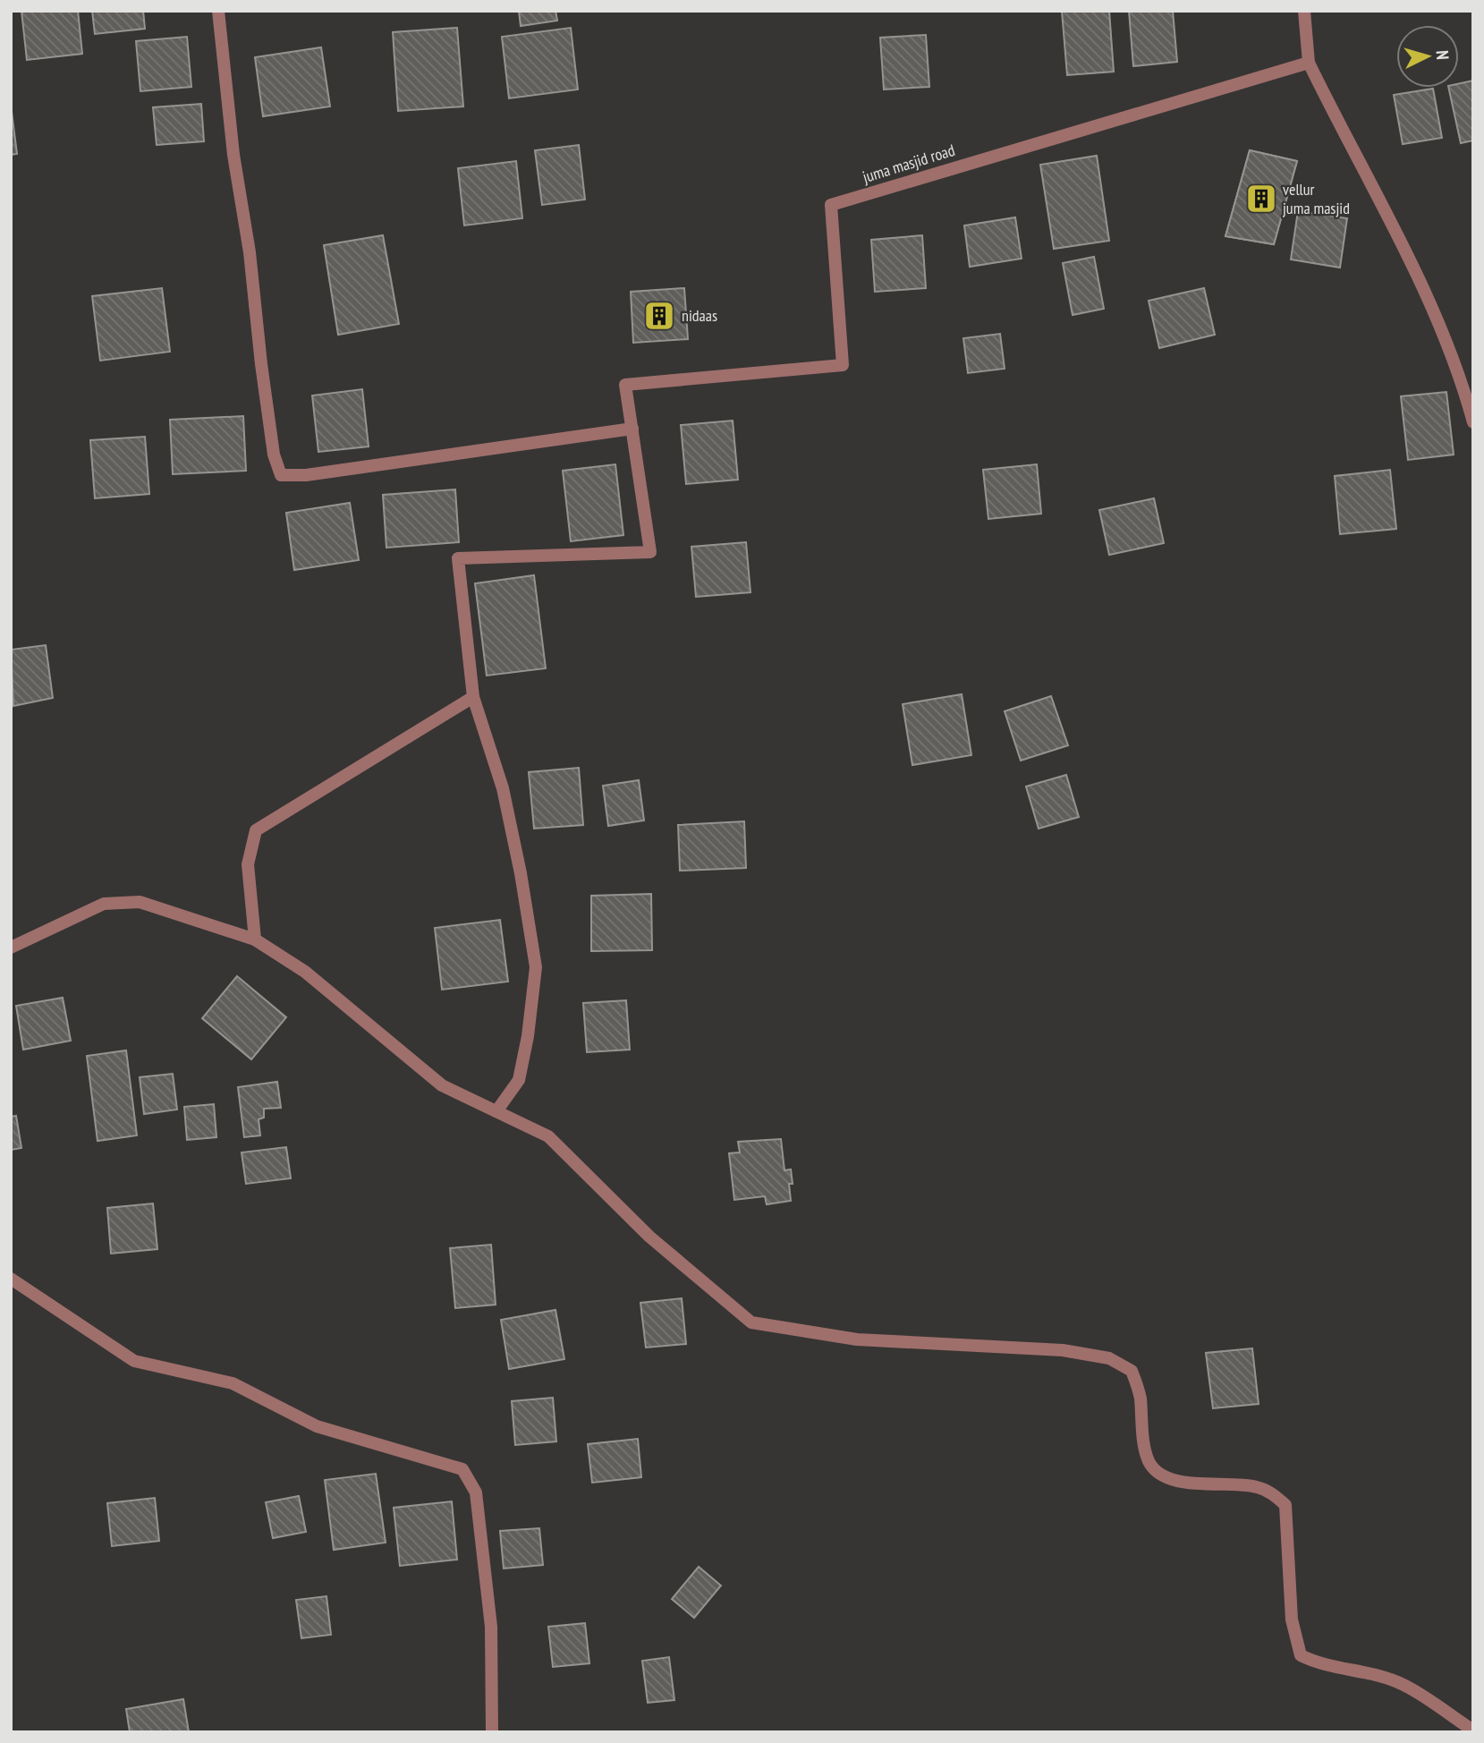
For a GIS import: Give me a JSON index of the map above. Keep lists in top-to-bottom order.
{
  "streets": {
    "street": ["juma masjid road"]
  },
  "places": {
    "building": ["vellur juma masjid", "nidaas"]
  },
  "north": "right"
}
